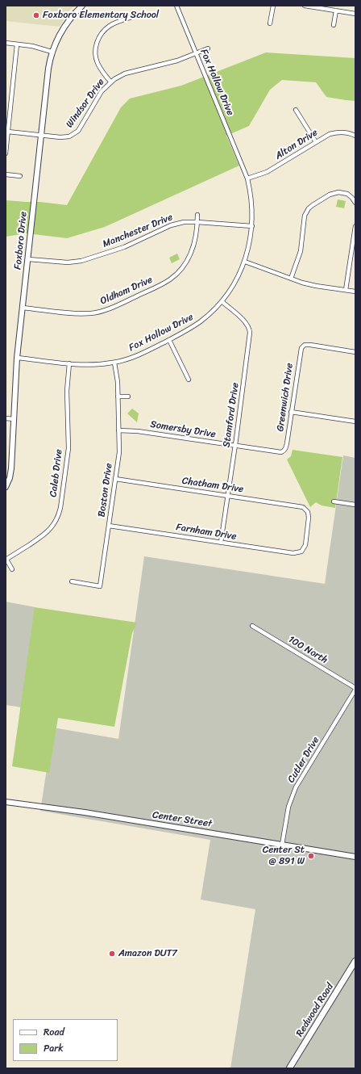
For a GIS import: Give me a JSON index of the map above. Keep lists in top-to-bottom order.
{
  "streets": {
    "main road": ["Redwood Road"],
    "street": [
      "Fox Hollow Drive",
      "Windsor Drive",
      "Alton Drive",
      "Manchester Drive",
      "Foxboro Drive",
      "Oldham Drive",
      "Greenwich Drive",
      "Stamford Drive",
      "Somersby Drive",
      "Caleb Drive",
      "Chatham Drive",
      "Boston Drive",
      "Farnham Drive",
      "100 North",
      "Cutler Drive",
      "Center Street"
    ]
  },
  "crossings": [
    ["Fox Hollow Drive", "Windsor Drive"],
    ["Fox Hollow Drive", "Alton Drive"],
    ["Fox Hollow Drive", "Manchester Drive"],
    ["Fox Hollow Drive", "Foxboro Drive"],
    ["Fox Hollow Drive", "Stamford Drive"],
    ["Fox Hollow Drive", "Caleb Drive"],
    ["Fox Hollow Drive", "Boston Drive"],
    ["Windsor Drive", "Foxboro Drive"],
    ["Manchester Drive", "Foxboro Drive"],
    ["Manchester Drive", "Oldham Drive"],
    ["Foxboro Drive", "Oldham Drive"],
    ["Greenwich Drive", "Somersby Drive"],
    ["Stamford Drive", "Somersby Drive"],
    ["Stamford Drive", "Chatham Drive"],
    ["Stamford Drive", "Farnham Drive"],
    ["Somersby Drive", "Boston Drive"],
    ["Chatham Drive", "Boston Drive"],
    ["Chatham Drive", "Farnham Drive"],
    ["Boston Drive", "Farnham Drive"],
    ["100 North", "Cutler Drive"],
    ["Cutler Drive", "Center Street"]
  ],
  "places": ["Foxboro Elementary School", "Center St @ 891 W", "Amazon DUT7"],
  "legend": ["Road", "Park"]
}
